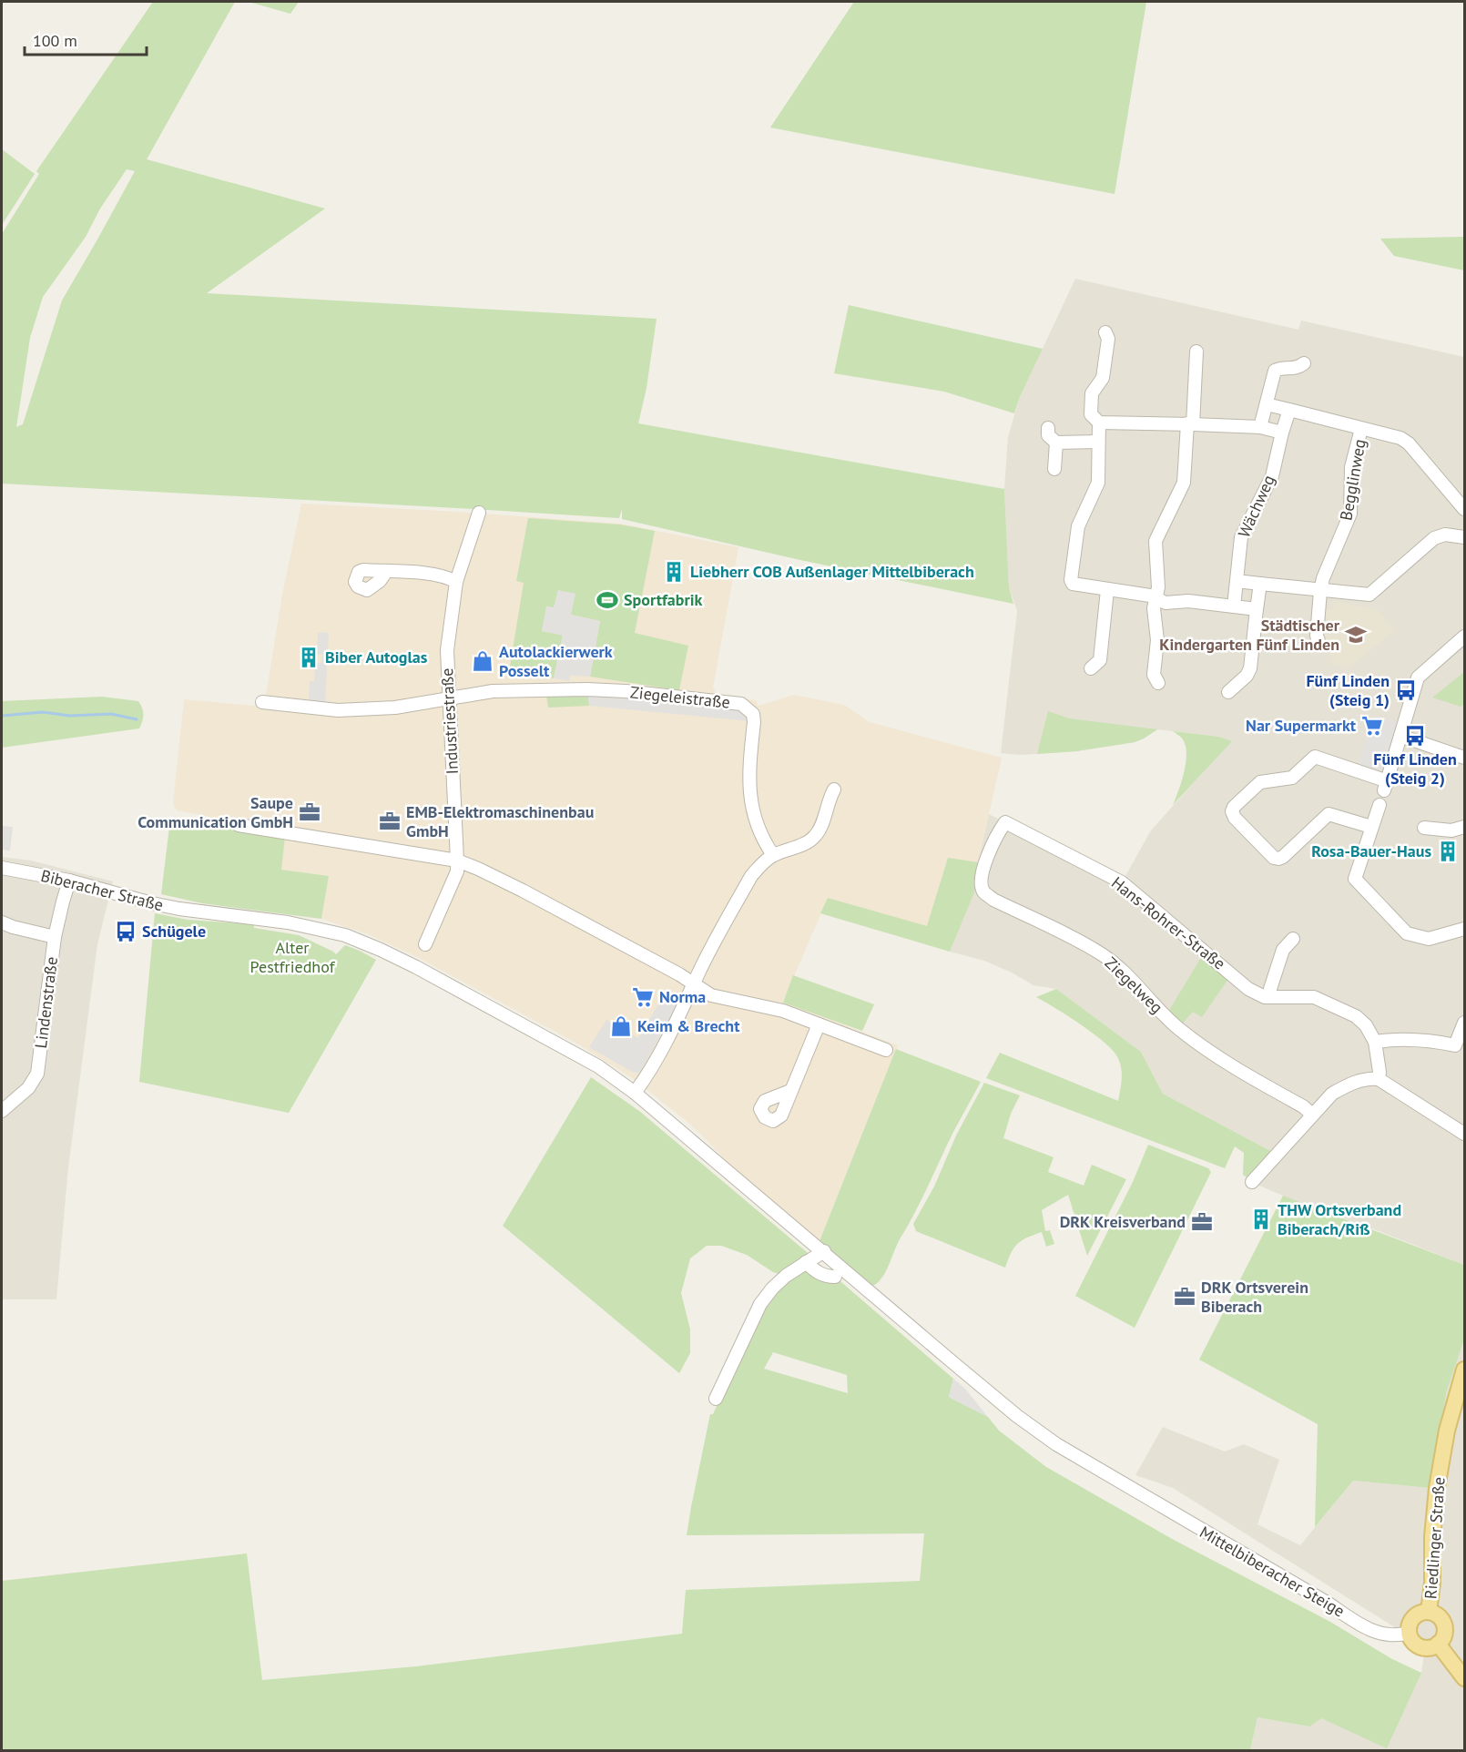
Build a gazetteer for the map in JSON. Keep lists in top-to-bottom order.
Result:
{
  "streets": {
    "main road": ["Riedlinger Straße"],
    "street": [
      "Begglinweg",
      "Wächweg",
      "Ziegeleistraße",
      "Industriestraße",
      "Biberacher Straße",
      "Hans-Rohrer-Straße",
      "Ziegelweg",
      "Lindenstraße",
      "Mittelbiberacher Steige"
    ]
  },
  "crossings": [
    ["Ziegeleistraße", "Industriestraße"],
    ["Biberacher Straße", "Lindenstraße"],
    ["Biberacher Straße", "Mittelbiberacher Steige"],
    ["Hans-Rohrer-Straße", "Ziegelweg"],
    ["Riedlinger Straße", "Mittelbiberacher Steige"]
  ],
  "parks": ["Alter Pestfriedhof"],
  "places": {
    "building": [
      "Liebherr COB Außenlager Mittelbiberach",
      "Biber Autoglas",
      "Rosa-Bauer-Haus",
      "THW Ortsverband Biberach/Riß"
    ],
    "sports": ["Sportfabrik"],
    "school or university": ["Städtischer Kindergarten Fünf Linden"],
    "shop": ["Autolackierwerk Posselt", "Keim & Brecht"],
    "bus stop": ["Fünf Linden (Steig 1)", "Fünf Linden (Steig 2)", "Schügele"],
    "supermarket": ["Nar Supermarkt", "Norma"],
    "office": [
      "Saupe Communication GmbH",
      "EMB-Elektromaschinenbau GmbH",
      "DRK Kreisverband",
      "DRK Ortsverein Biberach"
    ]
  },
  "scale_bar": "100 m"
}
